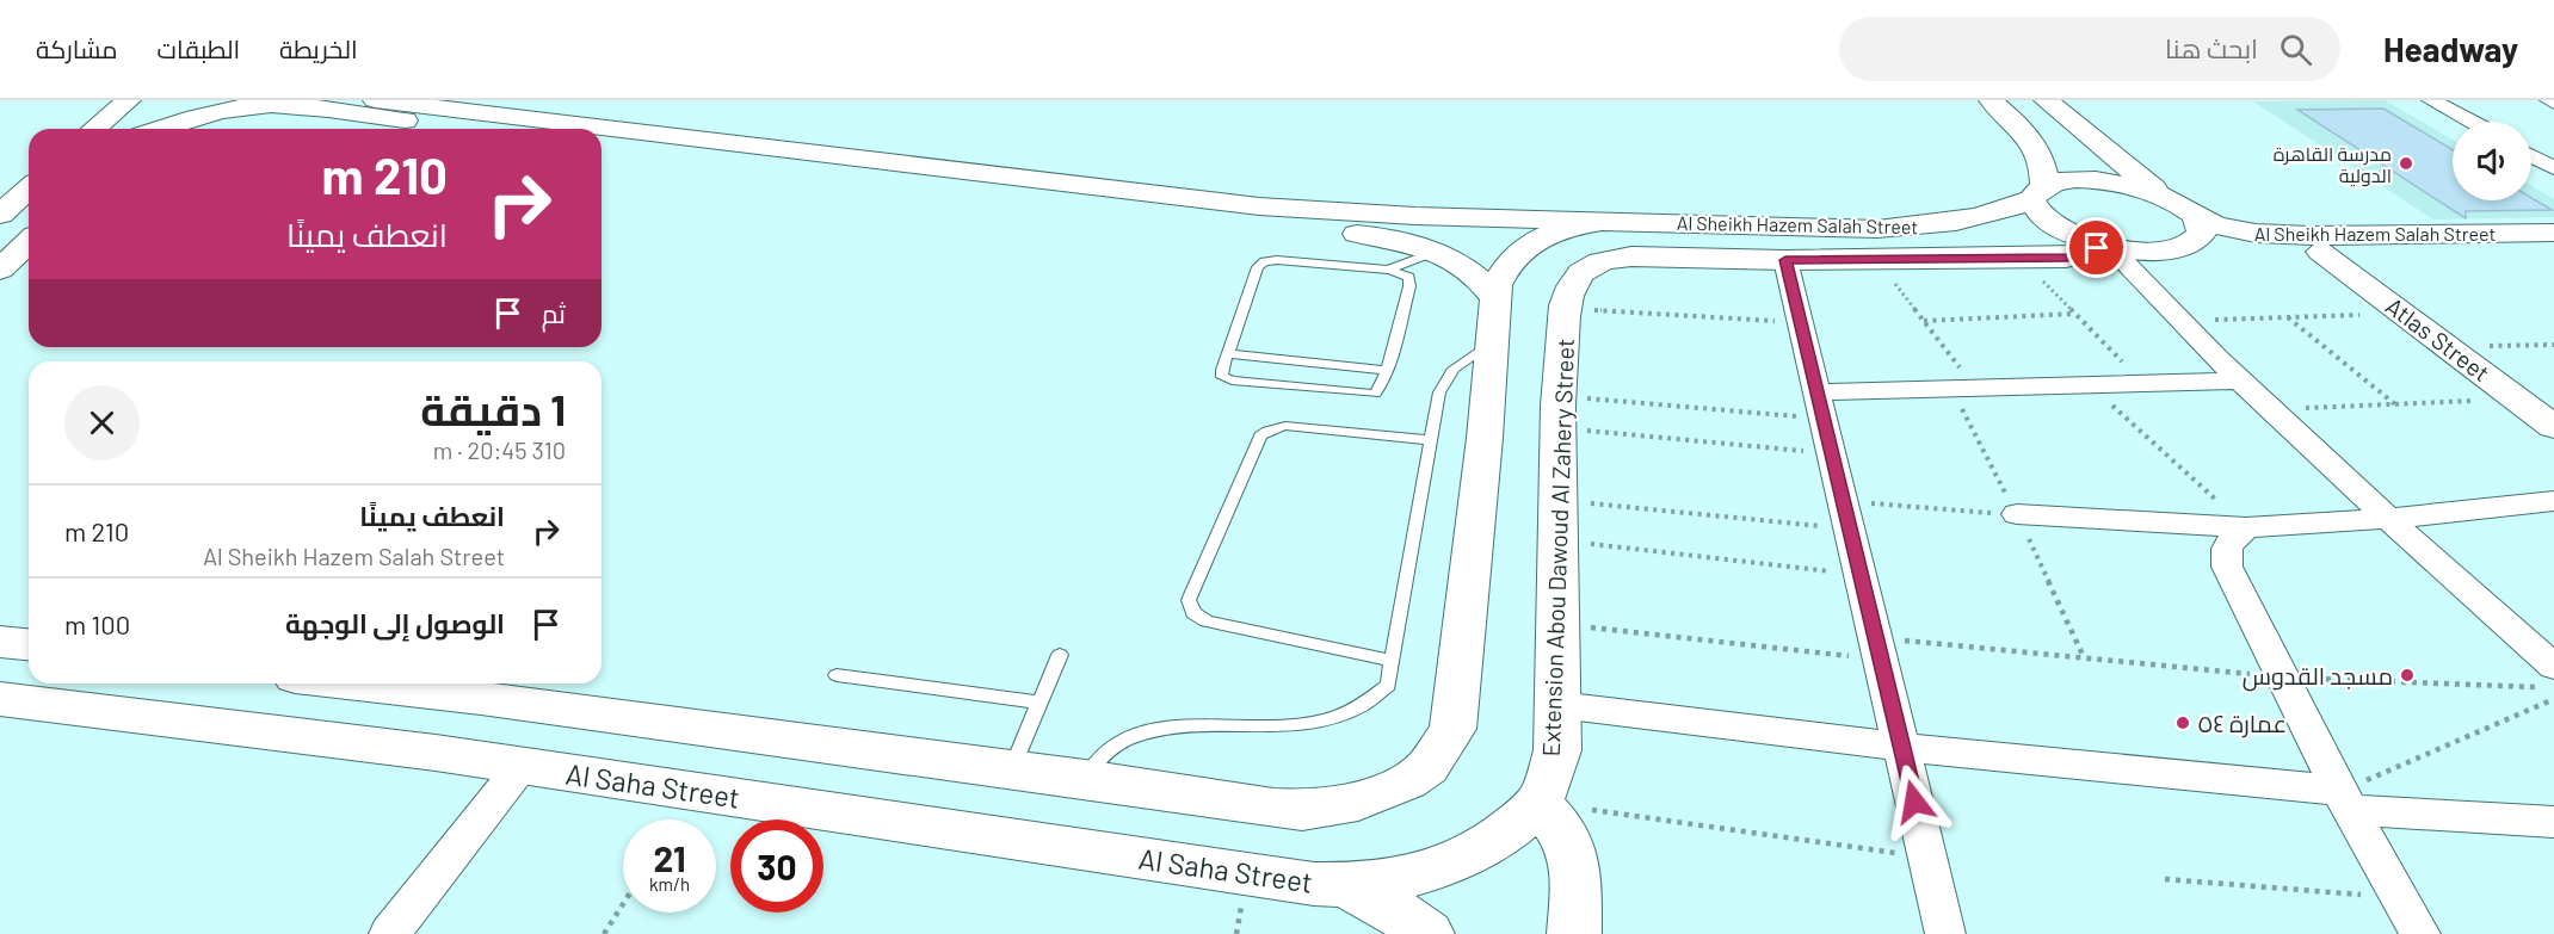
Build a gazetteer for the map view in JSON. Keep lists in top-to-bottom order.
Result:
{
  "streets": {
    "street": [
      "Al Sheikh Hazem Salah Street",
      "Atlas Street",
      "Extension Abou Dawoud Al Zahery Street",
      "Al Saha Street"
    ]
  },
  "crossings": [
    ["Al Sheikh Hazem Salah Street", "Atlas Street"],
    ["Al Sheikh Hazem Salah Street", "Extension Abou Dawoud Al Zahery Street"],
    ["Extension Abou Dawoud Al Zahery Street", "Al Saha Street"]
  ],
  "places": ["مدرسة القاهرة الدولية", "مسجد القدوس", "عمارة ٥٤"],
  "page": {
    "header": "Headway",
    "search": "ابحث هنا",
    "nav": ["الخريطة", "الطبقات", "مشاركة"],
    "turn": ["210 m", "انعطف يمينًا"],
    "then": "ثم",
    "heading": ["1 دقيقة", "310 m · 20:45"],
    "list": [
      {
        "name": "انعطف يمينًا",
        "note": "Al Sheikh Hazem Salah Street",
        "value": "210 m"
      },
      {
        "name": "الوصول إلى الوجهة",
        "value": "100 m"
      }
    ],
    "speed": "21 km/h",
    "limit": "30"
  }
}
